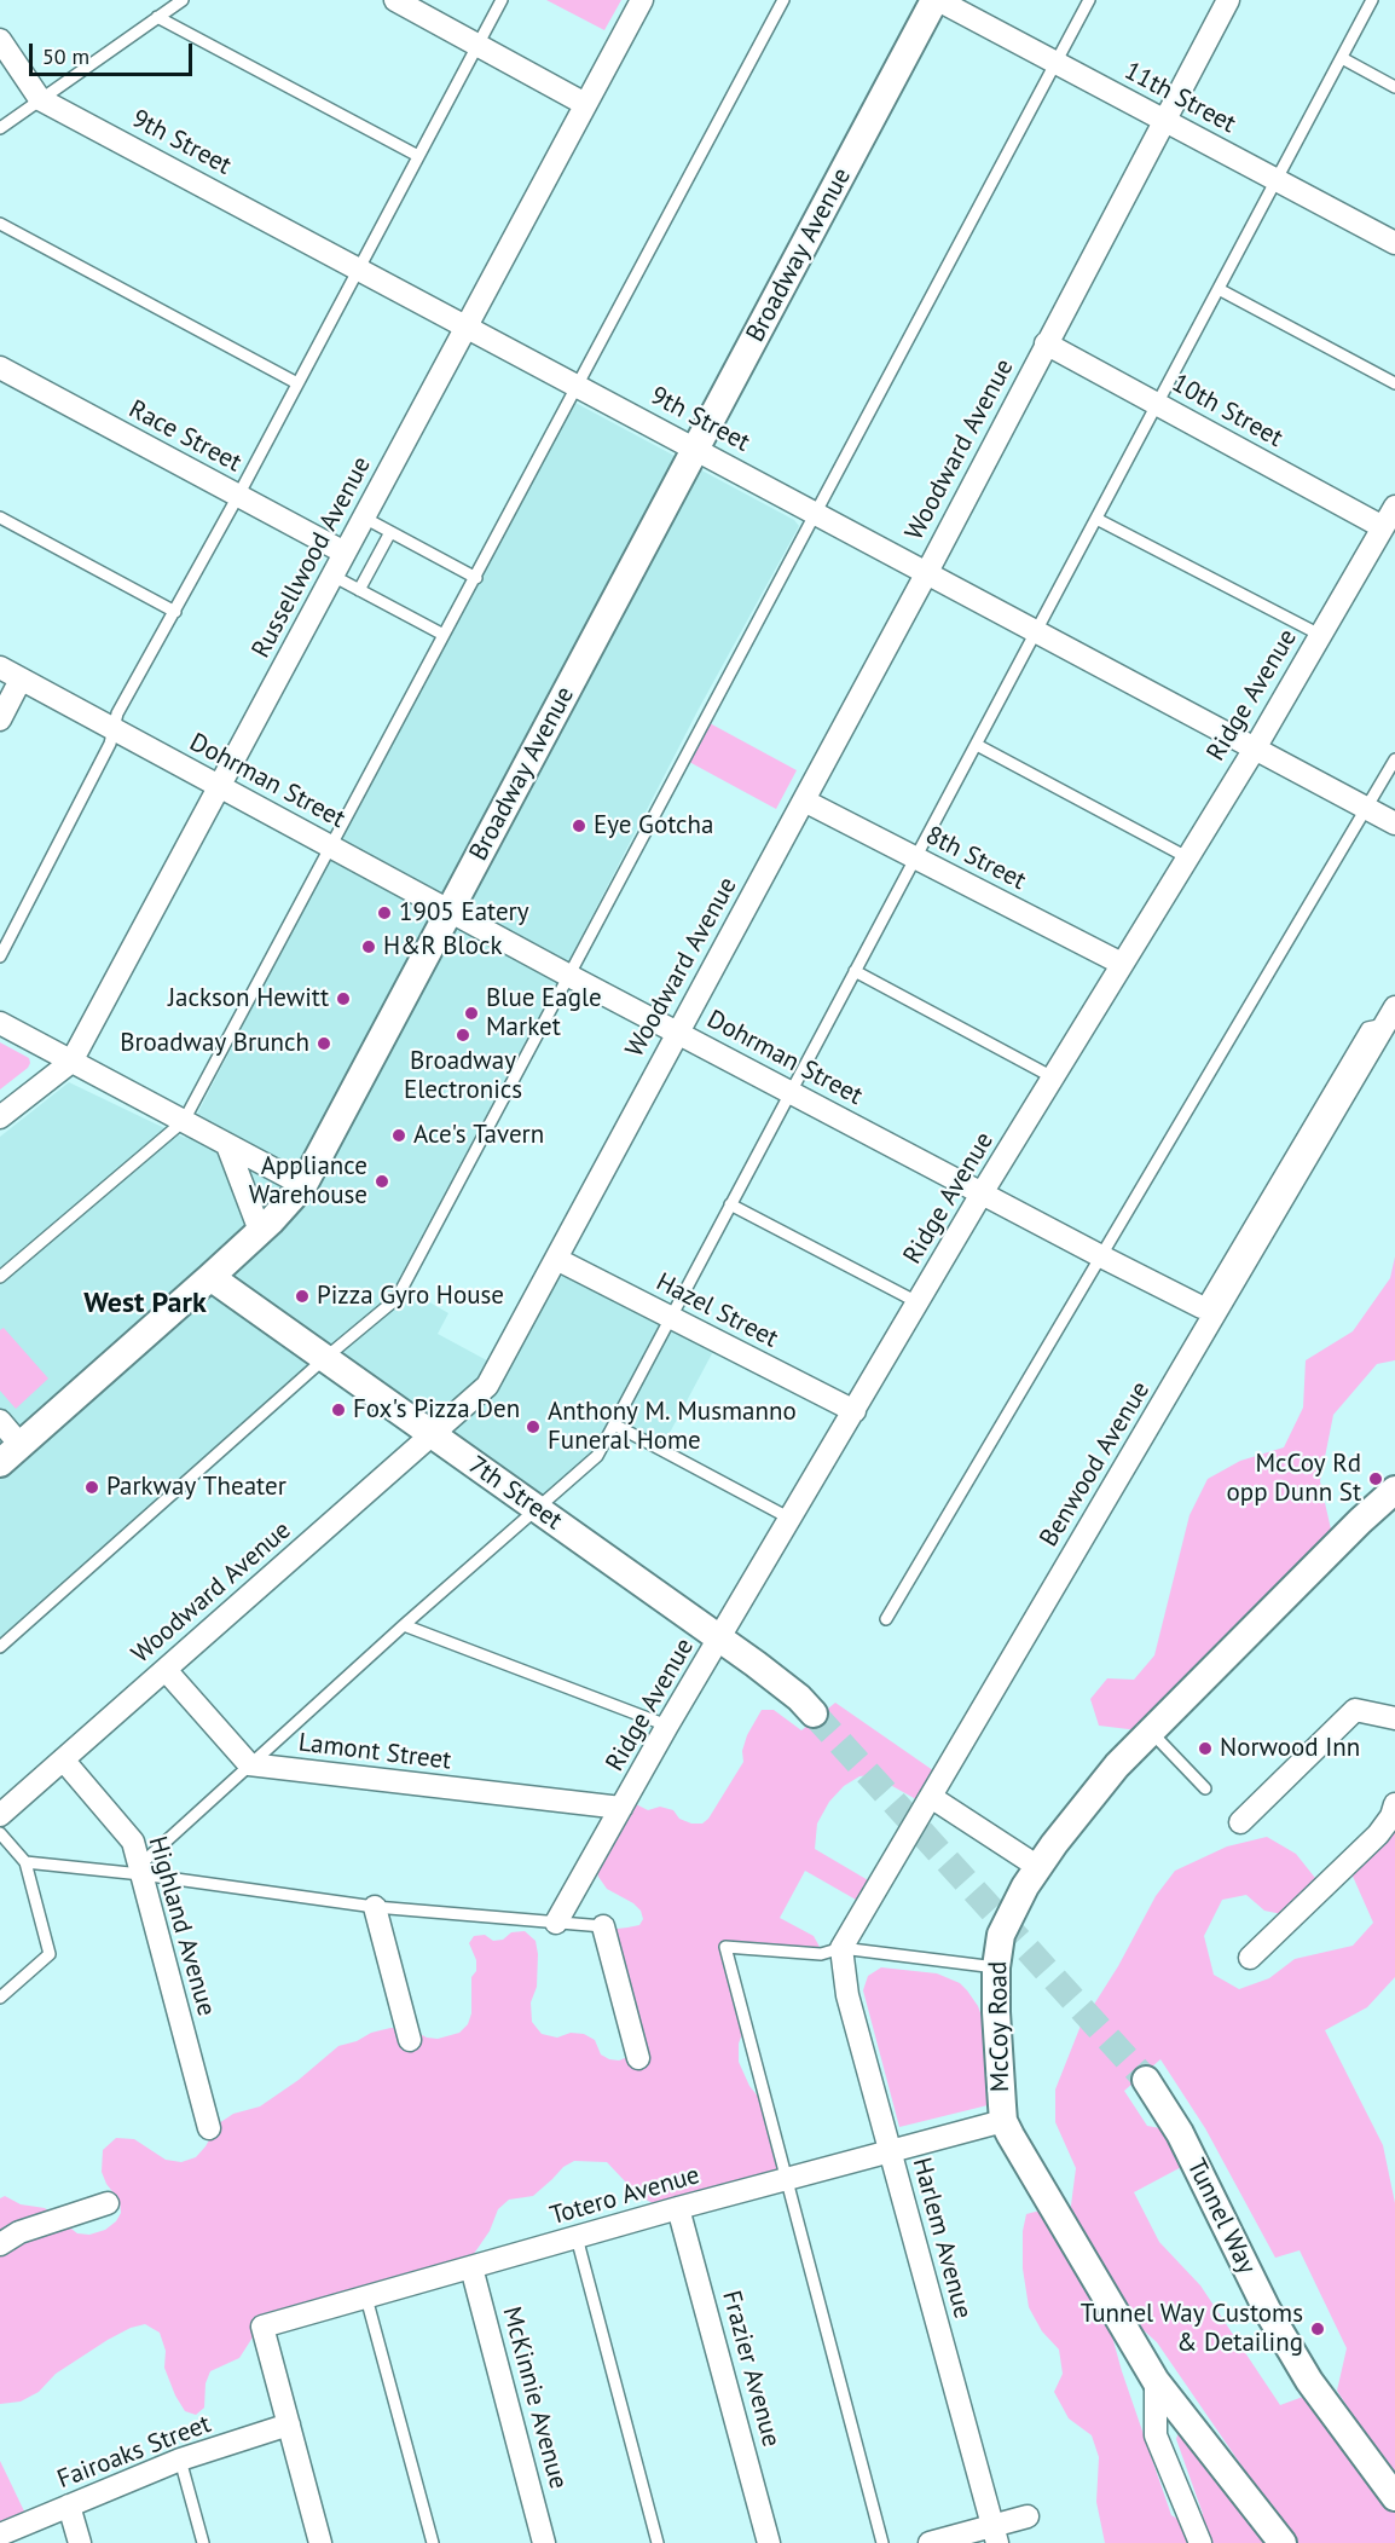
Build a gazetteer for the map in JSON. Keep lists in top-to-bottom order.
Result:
{
  "streets": {
    "street": [
      "11th Street",
      "9th Street",
      "Broadway Avenue",
      "10th Street",
      "Race Street",
      "Woodward Avenue",
      "Russellwood Avenue",
      "Ridge Avenue",
      "Dohrman Street",
      "8th Street",
      "Hazel Street",
      "Benwood Avenue",
      "7th Street",
      "Lamont Street",
      "Highland Avenue",
      "McCoy Road",
      "Totero Avenue",
      "Tunnel Way",
      "Harlem Avenue",
      "Frazier Avenue",
      "McKinnie Avenue",
      "Fairoaks Street"
    ]
  },
  "crossings": [
    ["11th Street", "Broadway Avenue"],
    ["11th Street", "Woodward Avenue"],
    ["9th Street", "Broadway Avenue"],
    ["9th Street", "Woodward Avenue"],
    ["9th Street", "Russellwood Avenue"],
    ["9th Street", "Ridge Avenue"],
    ["Broadway Avenue", "Dohrman Street"],
    ["Broadway Avenue", "7th Street"],
    ["10th Street", "Woodward Avenue"],
    ["10th Street", "Ridge Avenue"],
    ["Race Street", "Russellwood Avenue"],
    ["Woodward Avenue", "Dohrman Street"],
    ["Woodward Avenue", "8th Street"],
    ["Woodward Avenue", "Hazel Street"],
    ["Woodward Avenue", "7th Street"],
    ["Woodward Avenue", "Highland Avenue"],
    ["Russellwood Avenue", "Dohrman Street"],
    ["Ridge Avenue", "Dohrman Street"],
    ["Ridge Avenue", "8th Street"],
    ["Ridge Avenue", "Hazel Street"],
    ["Ridge Avenue", "7th Street"],
    ["Ridge Avenue", "Lamont Street"],
    ["Benwood Avenue", "Harlem Avenue"],
    ["McCoy Road", "Totero Avenue"],
    ["Totero Avenue", "Harlem Avenue"],
    ["Totero Avenue", "Frazier Avenue"],
    ["Totero Avenue", "McKinnie Avenue"],
    ["Totero Avenue", "Fairoaks Street"]
  ],
  "districts": ["West Park"],
  "places": [
    "Eye Gotcha",
    "1905 Eatery",
    "H&R Block",
    "Jackson Hewitt",
    "Blue Eagle Market",
    "Broadway Electronics",
    "Broadway Brunch",
    "Ace's Tavern",
    "Appliance Warehouse",
    "Pizza Gyro House",
    "Fox's Pizza Den",
    "Anthony M. Musmanno Funeral Home",
    "McCoy Rd opp Dunn St",
    "Parkway Theater",
    "Norwood Inn",
    "Tunnel Way Customs & Detailing"
  ],
  "scale_bar": "50 m"
}
